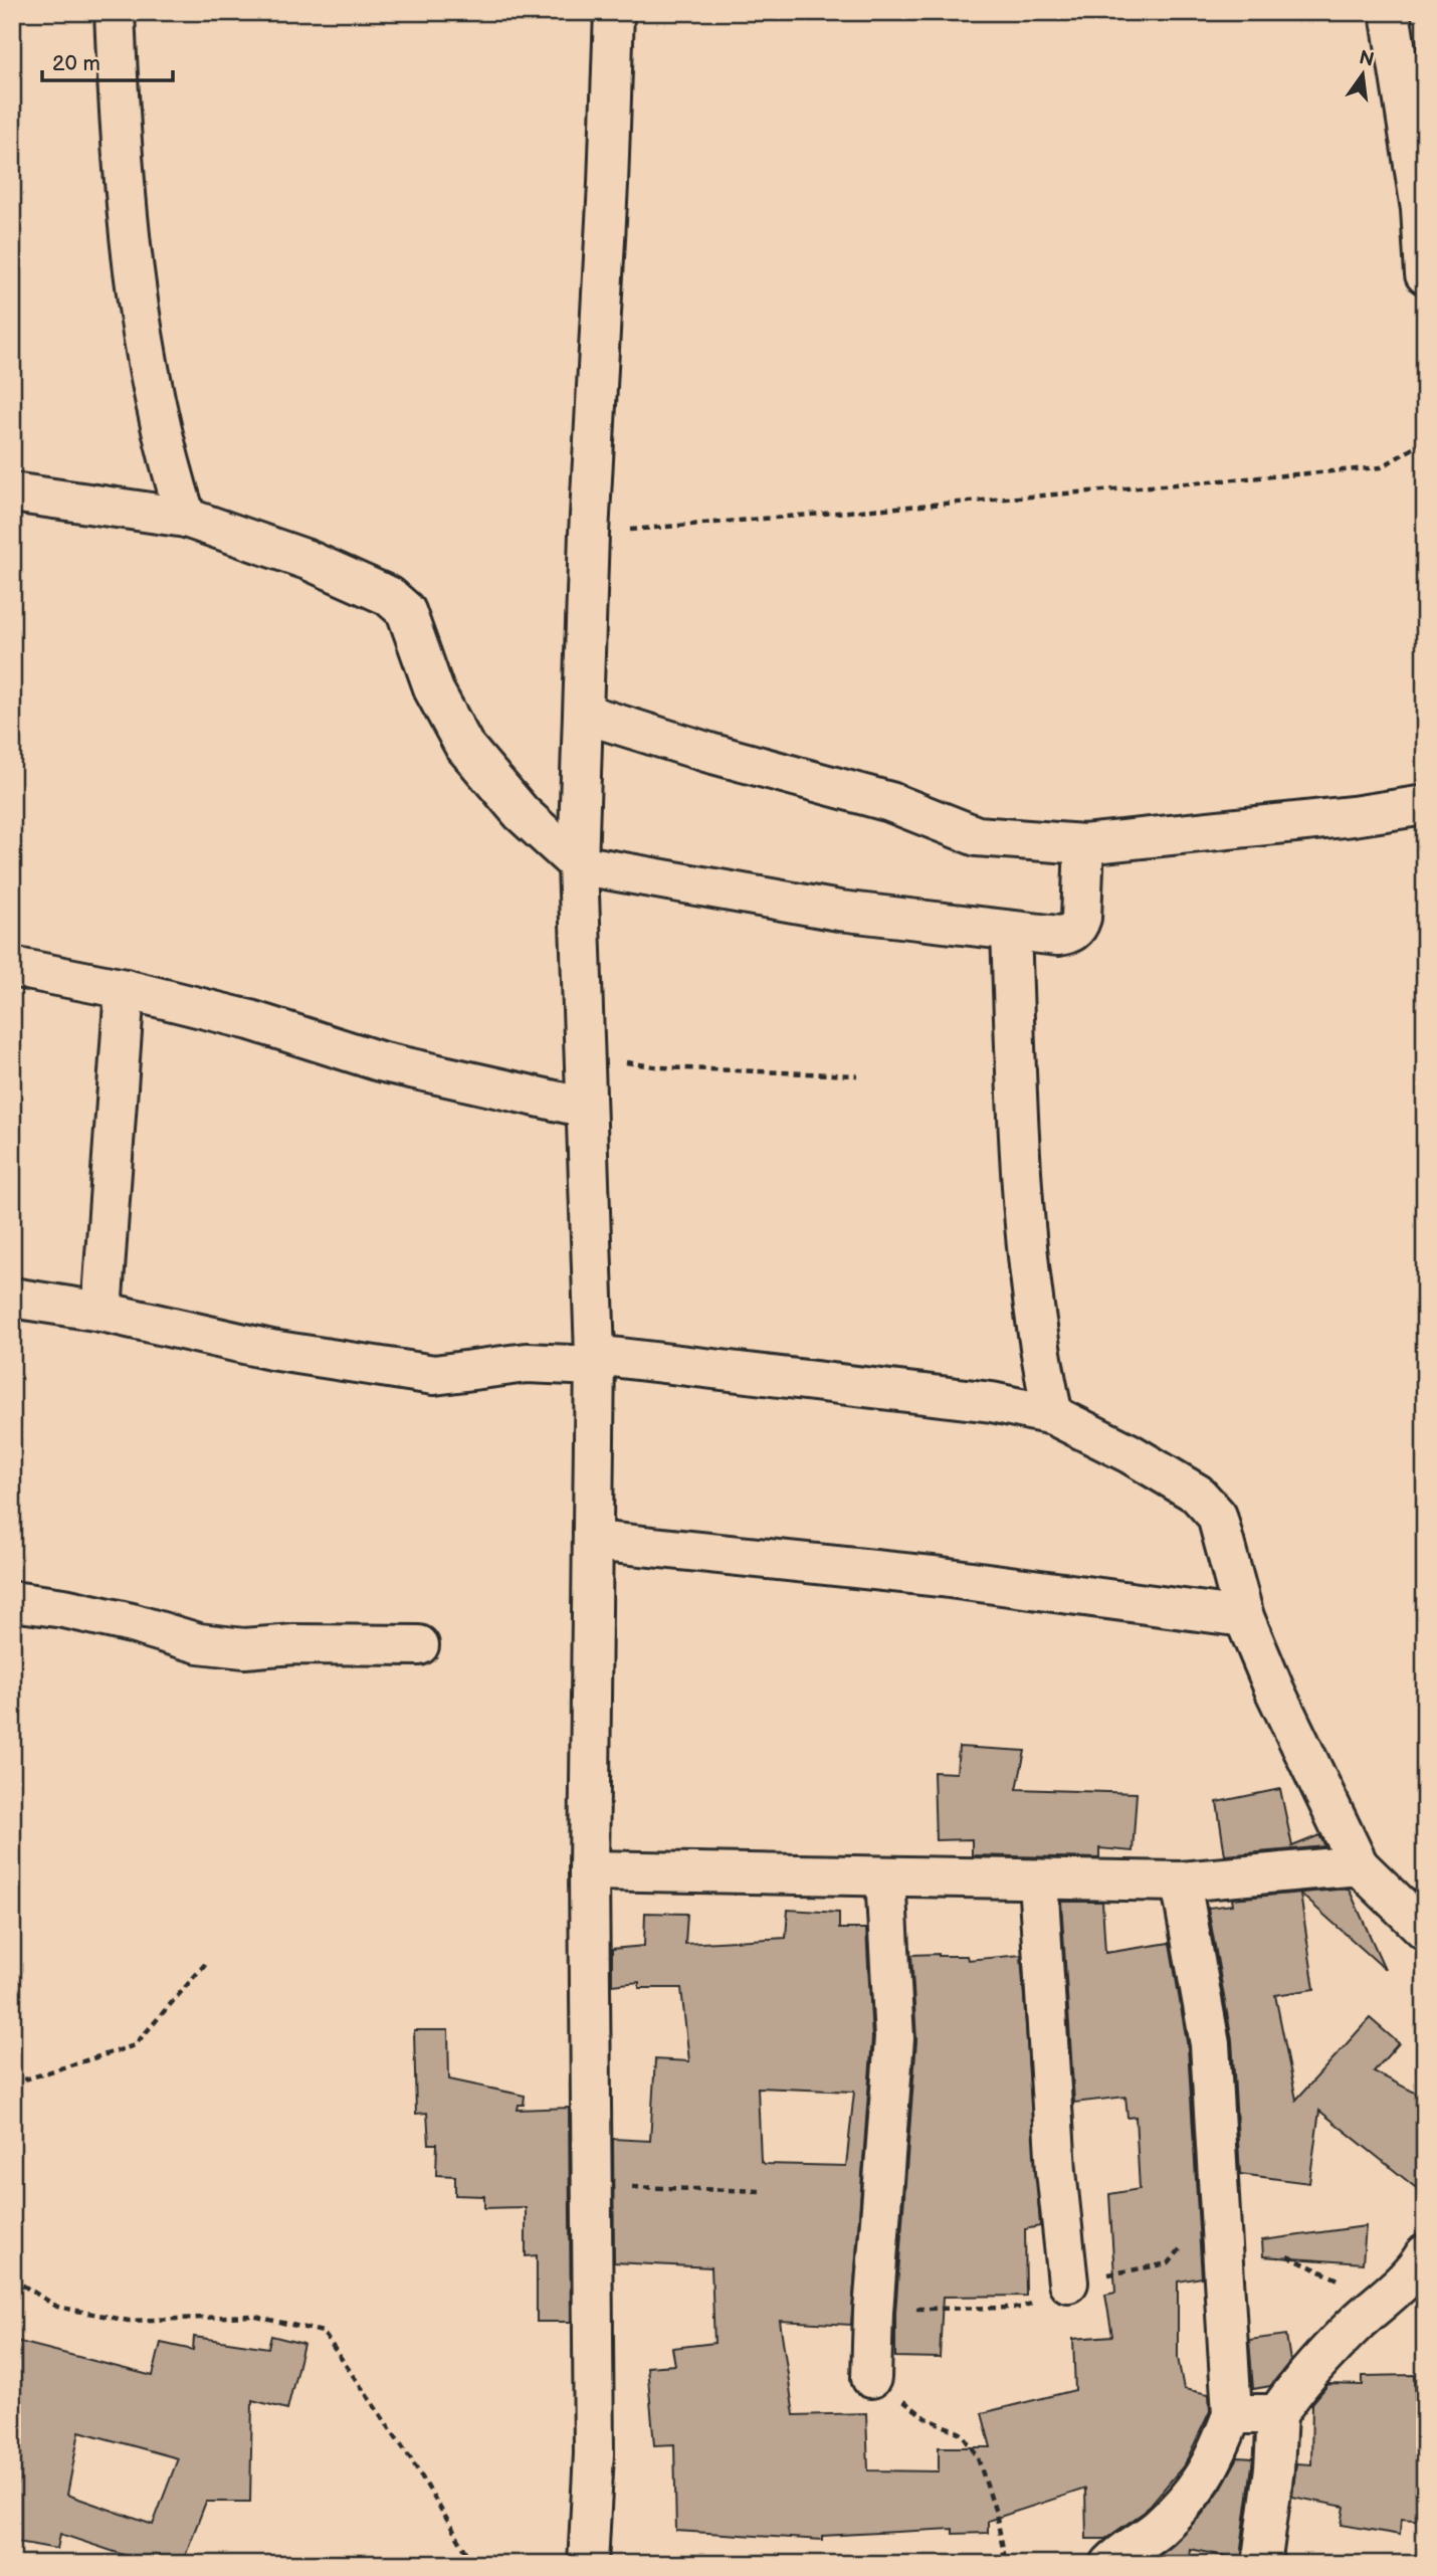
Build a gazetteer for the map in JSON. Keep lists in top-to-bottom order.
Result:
{
  "scale_bar": "20 m",
  "north": "top"
}
